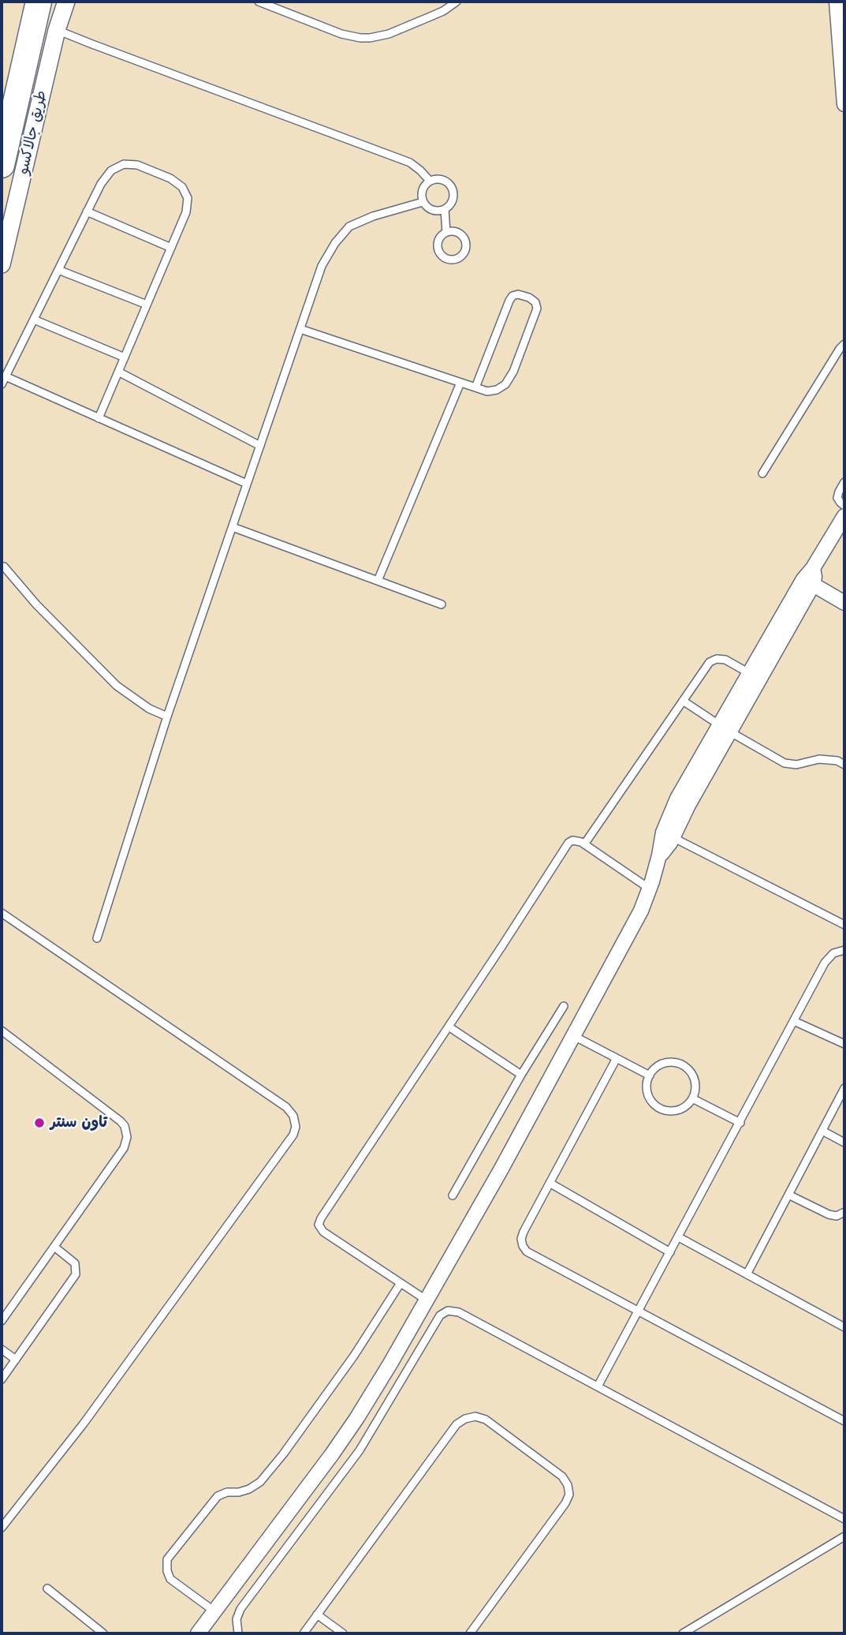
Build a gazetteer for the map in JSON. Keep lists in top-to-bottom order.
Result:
{
  "streets": {
    "street": ["طريق جالاكسو"]
  },
  "places": ["تاون سنتر"]
}
